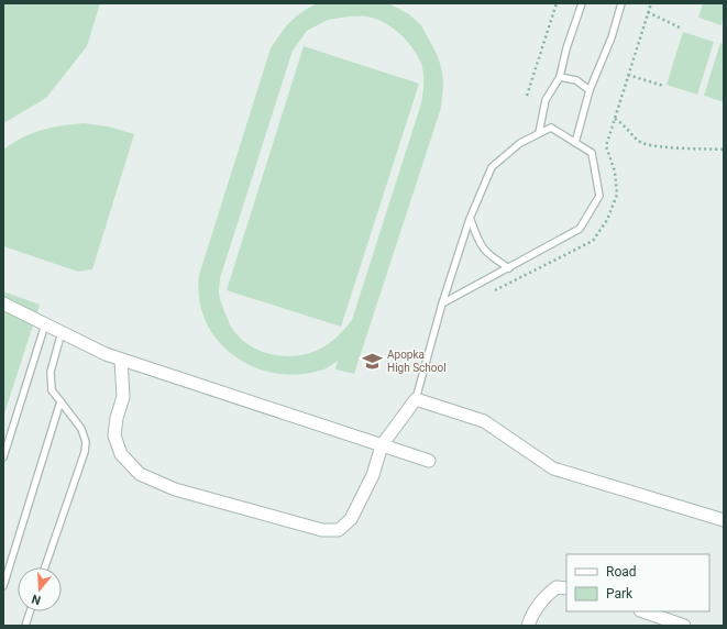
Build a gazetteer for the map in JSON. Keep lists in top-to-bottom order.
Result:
{
  "places": {
    "school or university": ["Apopka High School"]
  },
  "legend": ["Road", "Park"],
  "north": "bottom"
}
